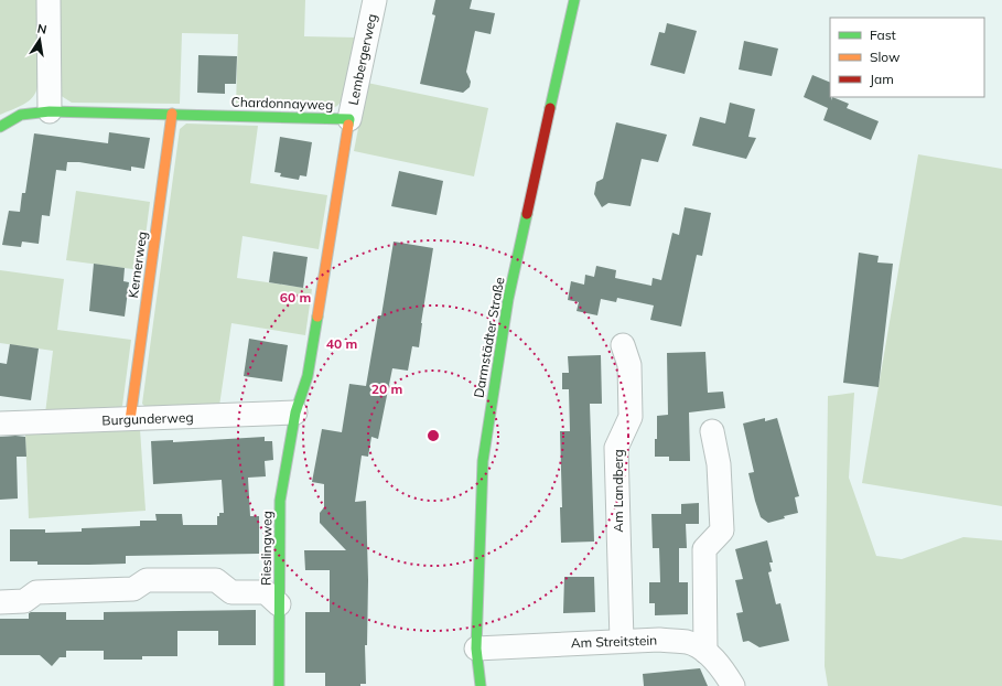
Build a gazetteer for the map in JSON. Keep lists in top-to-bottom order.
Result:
{
  "streets": {
    "street": [
      "Lembergerweg",
      "Chardonnayweg",
      "Kernerweg",
      "Darmstädter Straße",
      "Burgunderweg",
      "Am Landberg",
      "Rieslingweg",
      "Am Streitstein"
    ]
  },
  "crossings": [
    ["Lembergerweg", "Chardonnayweg"],
    ["Chardonnayweg", "Kernerweg"],
    ["Chardonnayweg", "Burgunderweg"],
    ["Chardonnayweg", "Rieslingweg"],
    ["Kernerweg", "Burgunderweg"],
    ["Darmstädter Straße", "Am Streitstein"],
    ["Burgunderweg", "Rieslingweg"],
    ["Am Landberg", "Am Streitstein"]
  ],
  "legend": ["Fast", "Slow", "Jam"],
  "north": "top",
  "rings": ["60 m", "40 m", "20 m"]
}
